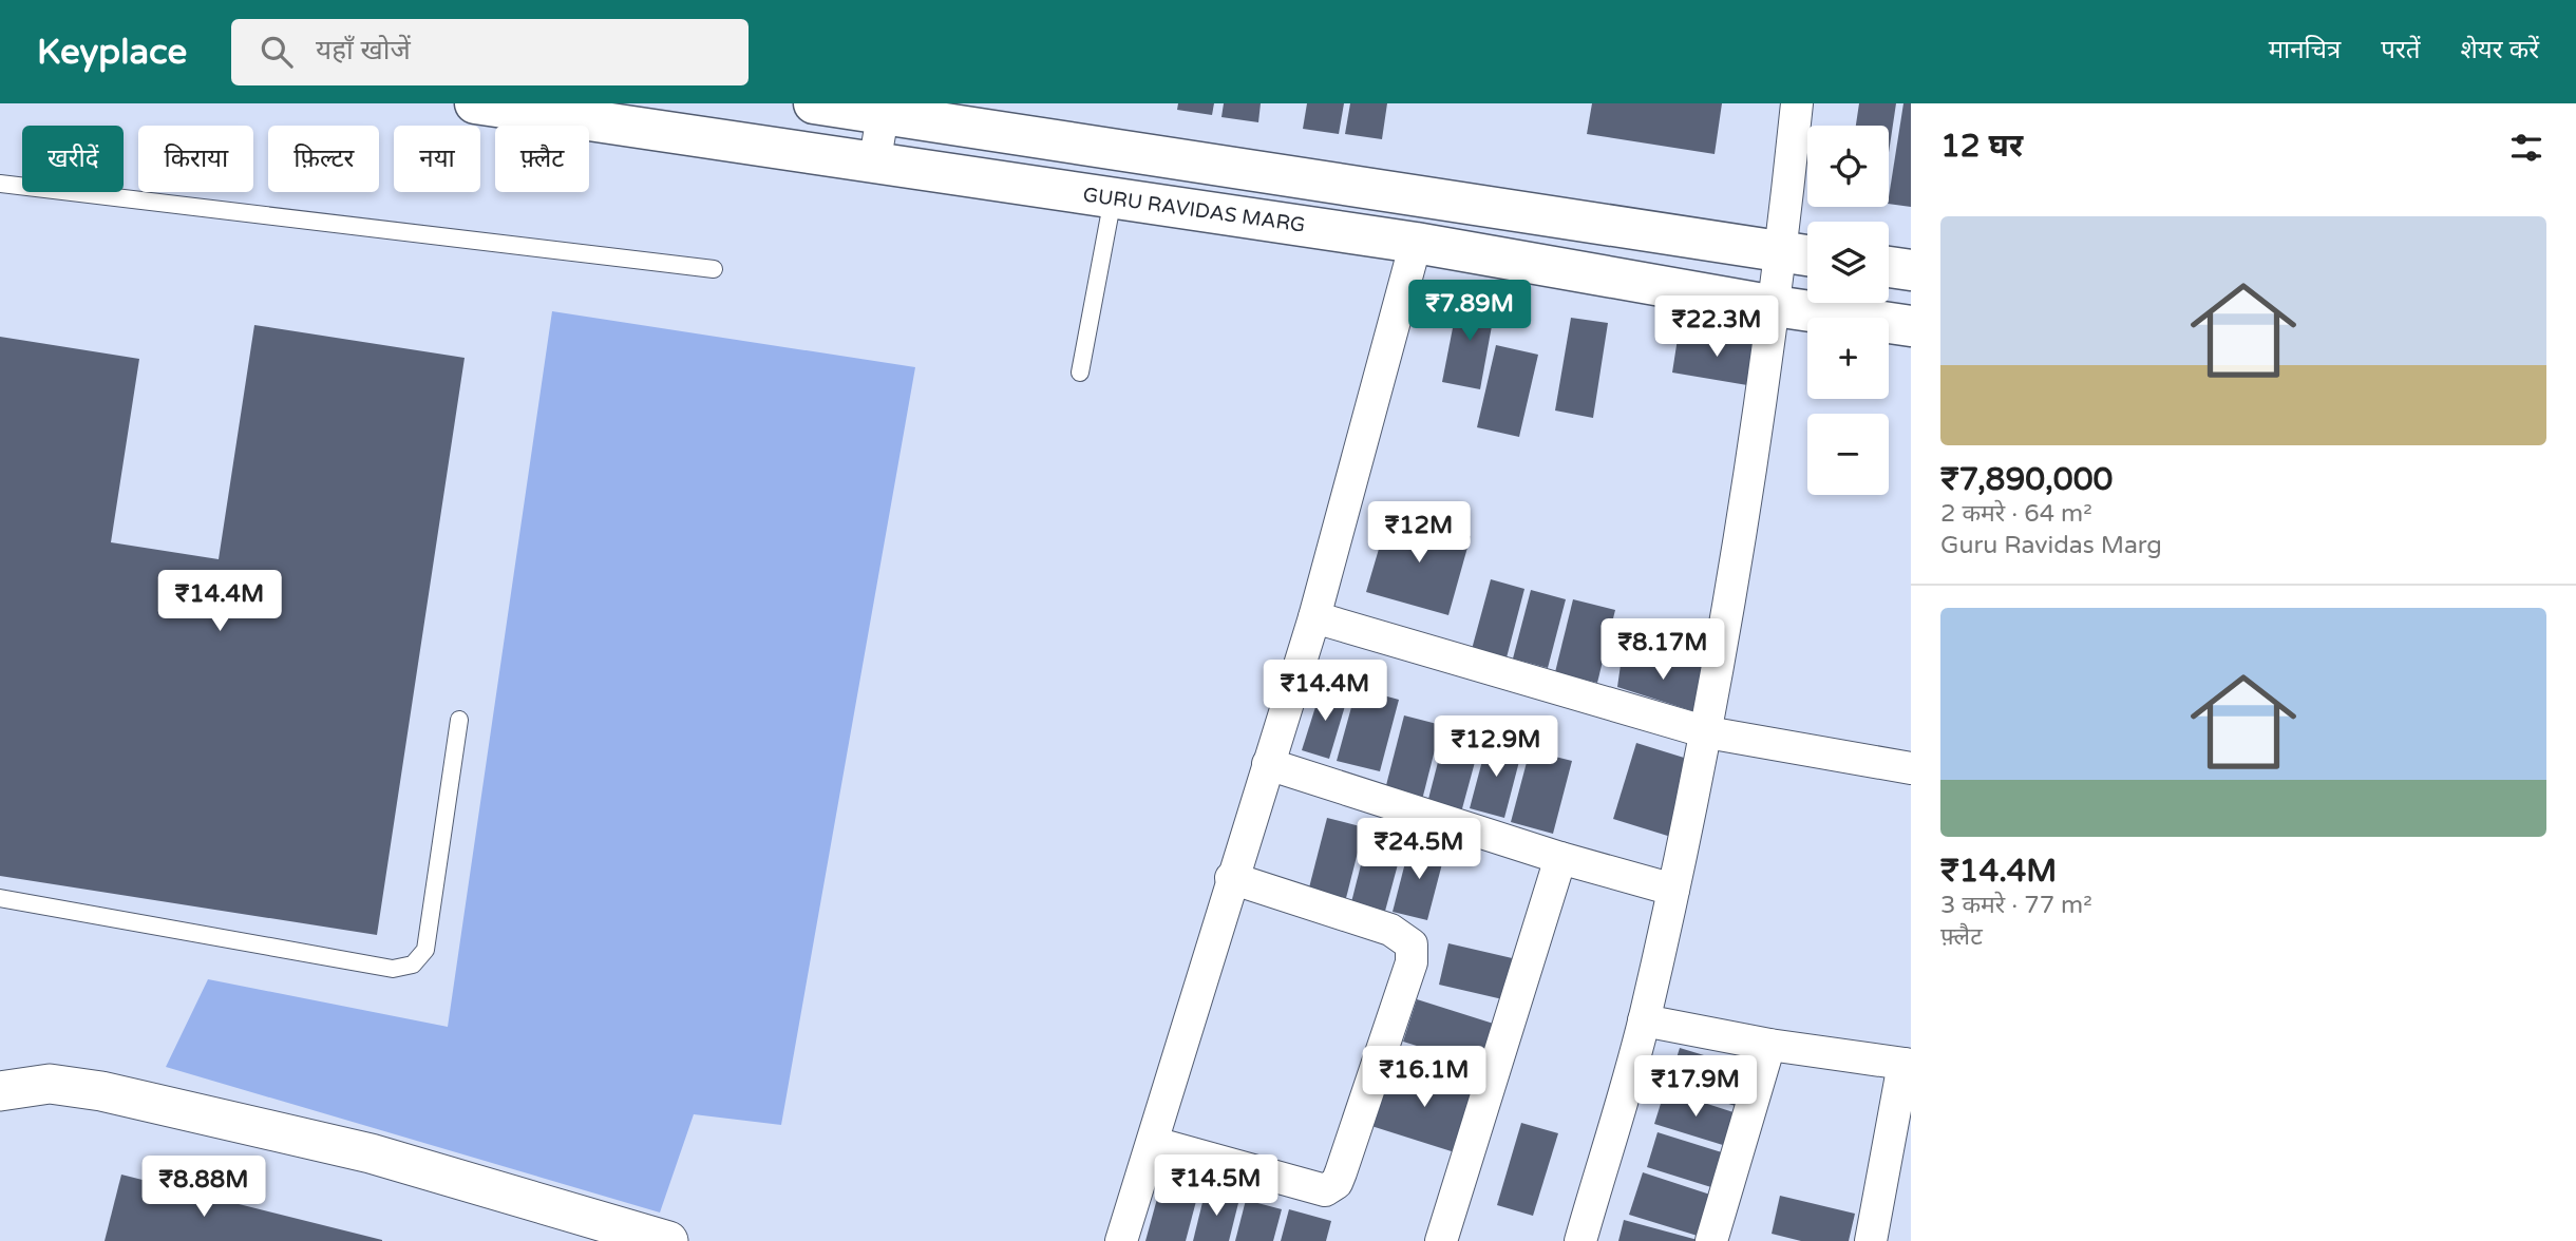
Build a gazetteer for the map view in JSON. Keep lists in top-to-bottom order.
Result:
{
  "streets": {
    "main road": ["GURU RAVIDAS MARG"]
  },
  "page": {
    "header": "Keyplace",
    "search": "यहाँ खोजें",
    "nav": ["मानचित्र", "परतें", "शेयर करें"],
    "heading": "12 घर",
    "map_buttons": ["+", "−"],
    "chip": [
      "खरीदें",
      "किराया",
      "फ़िल्टर",
      "नया",
      "फ़्लैट"
    ],
    "list": [
      {
        "name": "₹7,890,000",
        "note": "2 कमरे · 64 m² · Guru Ravidas Marg"
      },
      {
        "name": "₹14.4M",
        "note": "3 कमरे · 77 m² · फ़्लैट"
      }
    ],
    "price": [
      "₹7.89M",
      "₹22.3M",
      "₹12M",
      "₹14.4M",
      "₹8.17M",
      "₹14.4M",
      "₹12.9M",
      "₹24.5M",
      "₹16.1M",
      "₹17.9M",
      "₹14.5M",
      "₹8.88M"
    ]
  }
}
